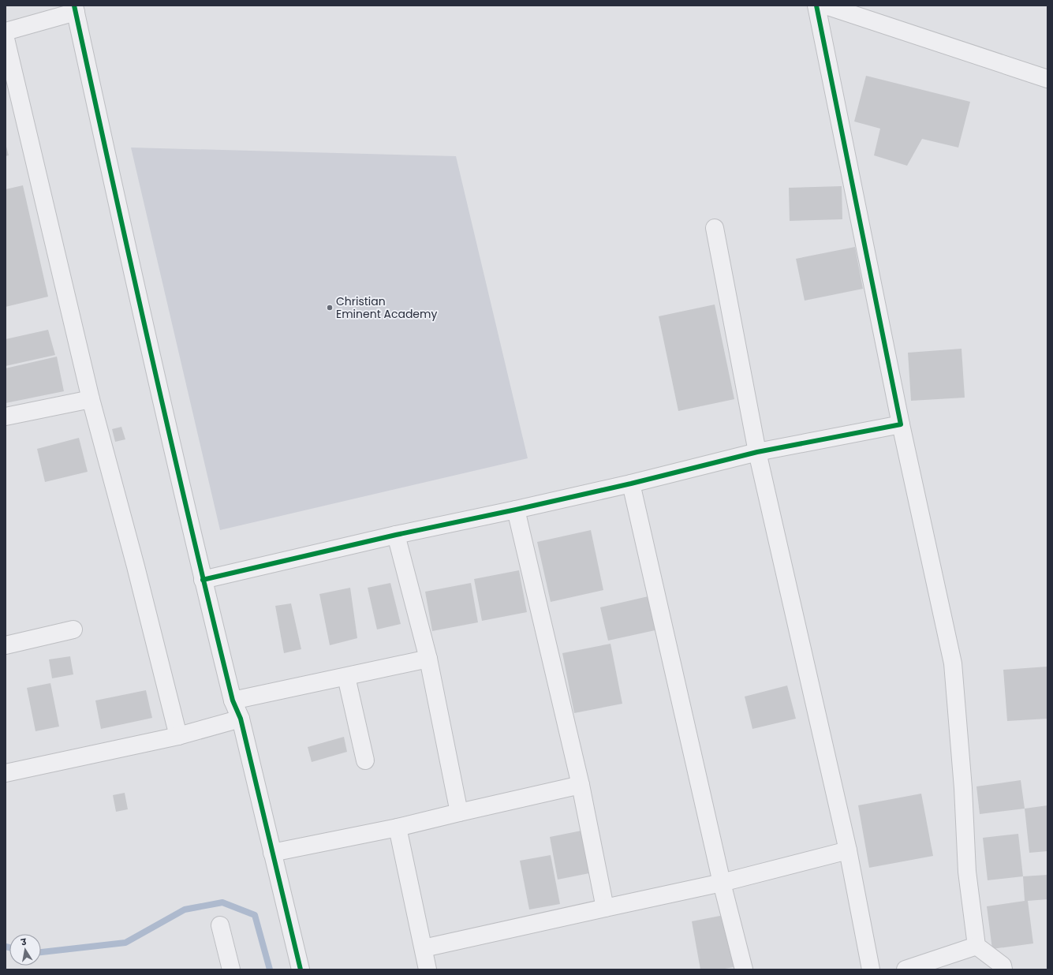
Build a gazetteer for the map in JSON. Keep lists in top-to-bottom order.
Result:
{
  "places": ["Christian Eminent Academy"],
  "north": "top"
}
